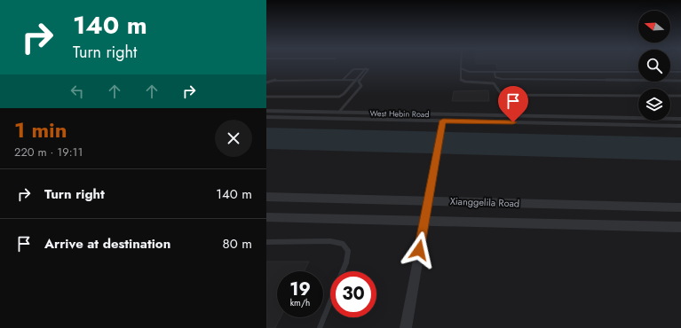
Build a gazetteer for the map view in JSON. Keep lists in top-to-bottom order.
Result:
{
  "streets": {
    "street": ["West Hebin Road", "Xianggelila Road"]
  },
  "north": "left",
  "page": {
    "turn": ["140 m", "Turn right"],
    "heading": ["1 min", "220 m · 19:11"],
    "list": [
      {
        "name": "Turn right",
        "value": "140 m"
      },
      {
        "name": "Arrive at destination",
        "value": "80 m"
      }
    ],
    "speed": "19 km/h",
    "limit": "30"
  }
}
